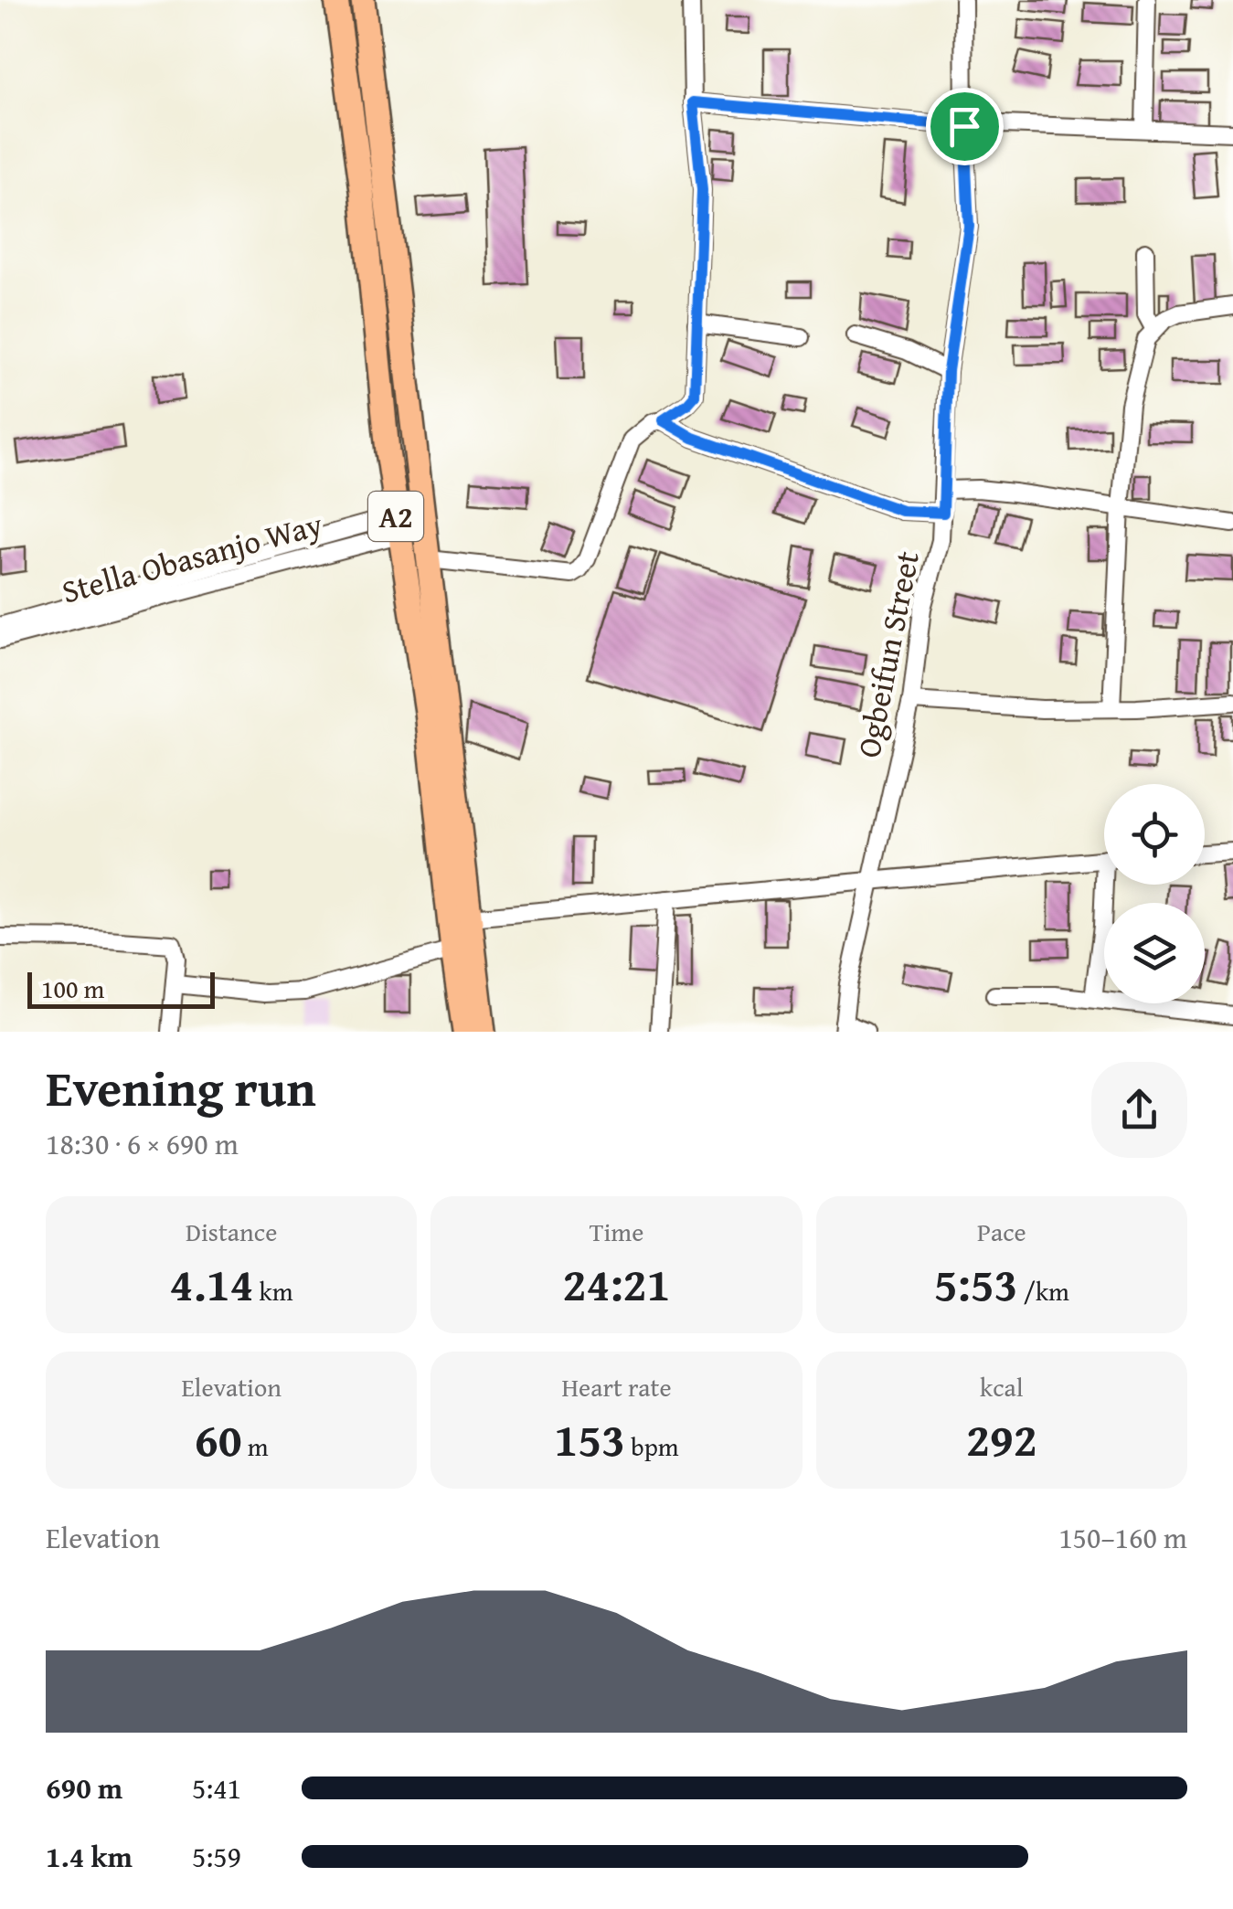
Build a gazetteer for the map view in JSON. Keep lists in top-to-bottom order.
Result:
{
  "streets": {
    "highway": ["A2"],
    "street": ["Stella Obasanjo Way", "Ogbeifun Street"]
  },
  "crossings": [
    ["A2", "Stella Obasanjo Way"]
  ],
  "scale_bar": "100 m",
  "page": {
    "scale": "100 m",
    "heading": ["Evening run", "18:30 · 6 × 690 m"],
    "stats": [
      ["Distance", "4.14 km"],
      ["Time", "24:21"],
      ["Pace", "5:53 /km"],
      ["Elevation", "60 m"],
      ["Heart rate", "153 bpm"],
      ["kcal", "292"]
    ],
    "chart": ["Elevation", "150–160 m"],
    "list": [
      {
        "name": "690 m",
        "note": "5:41"
      },
      {
        "name": "1.4 km",
        "note": "5:59"
      }
    ]
  }
}
